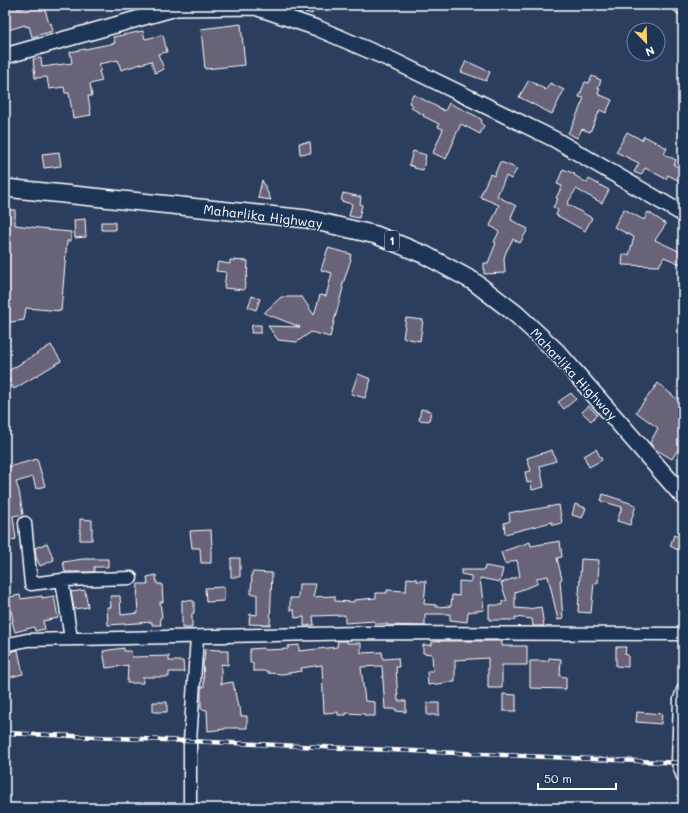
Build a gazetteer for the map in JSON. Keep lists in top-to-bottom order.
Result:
{
  "streets": {
    "highway": ["Maharlika Highway", "1"]
  },
  "scale_bar": "50 m",
  "north": "bottom right"
}
